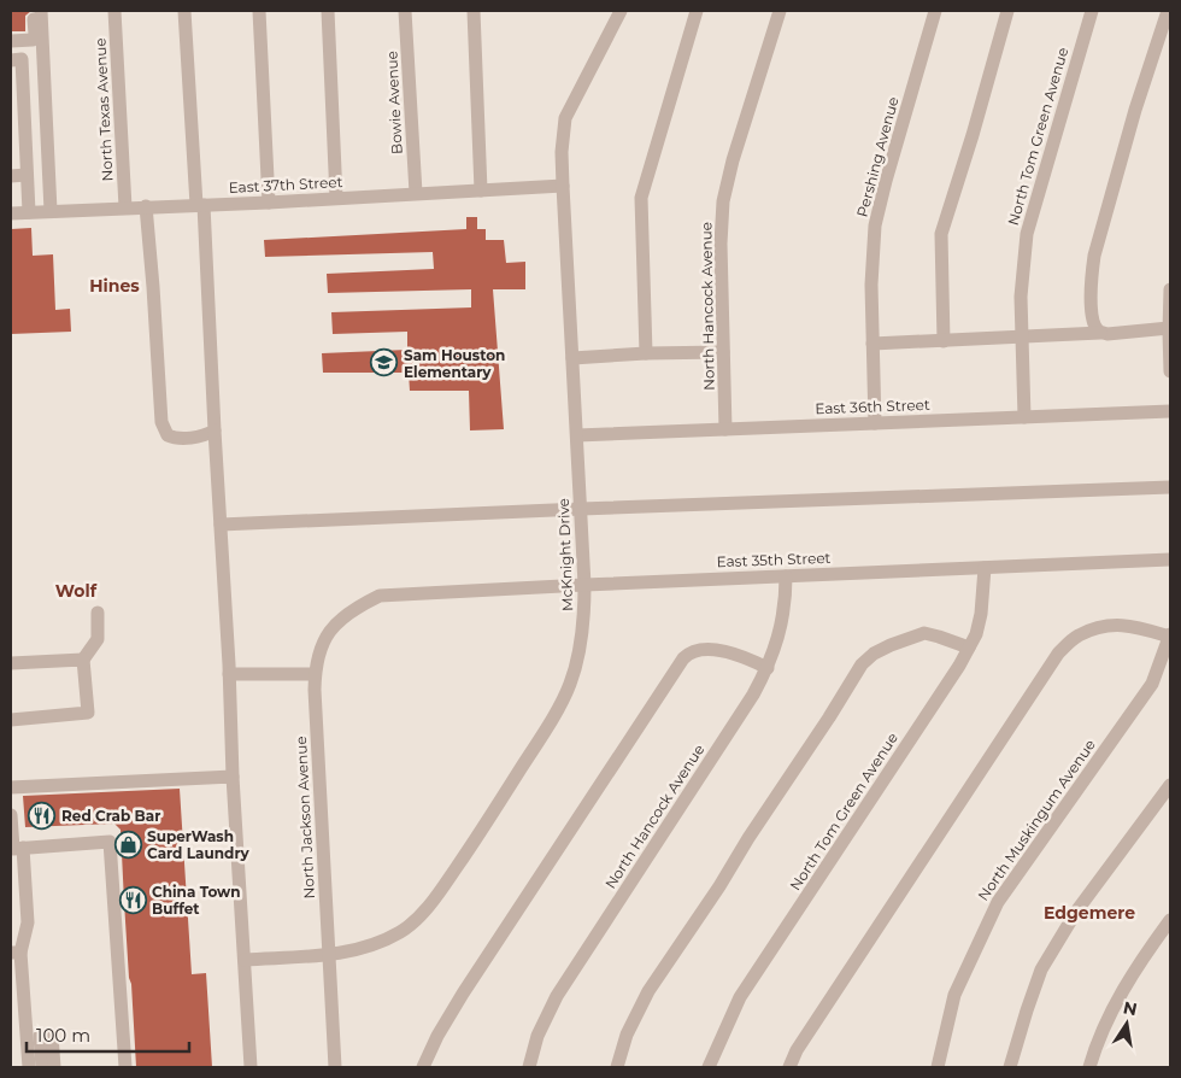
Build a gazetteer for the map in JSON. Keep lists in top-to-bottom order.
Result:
{
  "streets": {
    "street": [
      "Bowie Avenue",
      "North Texas Avenue",
      "North Tom Green Avenue",
      "Pershing Avenue",
      "East 37th Street",
      "North Hancock Avenue",
      "East 36th Street",
      "McKnight Drive",
      "East 35th Street",
      "North Jackson Avenue",
      "North Muskingum Avenue"
    ]
  },
  "crossings": [
    ["Bowie Avenue", "East 37th Street"],
    ["North Texas Avenue", "East 37th Street"],
    ["North Tom Green Avenue", "East 36th Street"],
    ["North Tom Green Avenue", "East 35th Street"],
    ["Pershing Avenue", "East 36th Street"],
    ["East 37th Street", "McKnight Drive"],
    ["North Hancock Avenue", "East 36th Street"],
    ["North Hancock Avenue", "East 35th Street"],
    ["East 36th Street", "McKnight Drive"],
    ["McKnight Drive", "East 35th Street"],
    ["McKnight Drive", "North Jackson Avenue"],
    ["East 35th Street", "North Jackson Avenue"]
  ],
  "districts": ["Hines", "Wolf", "Edgemere"],
  "places": {
    "school or university": ["Sam Houston Elementary"],
    "restaurant": ["Red Crab Bar", "China Town Buffet"],
    "shop": ["SuperWash Card Laundry"]
  },
  "scale_bar": "100 m",
  "north": "top"
}
